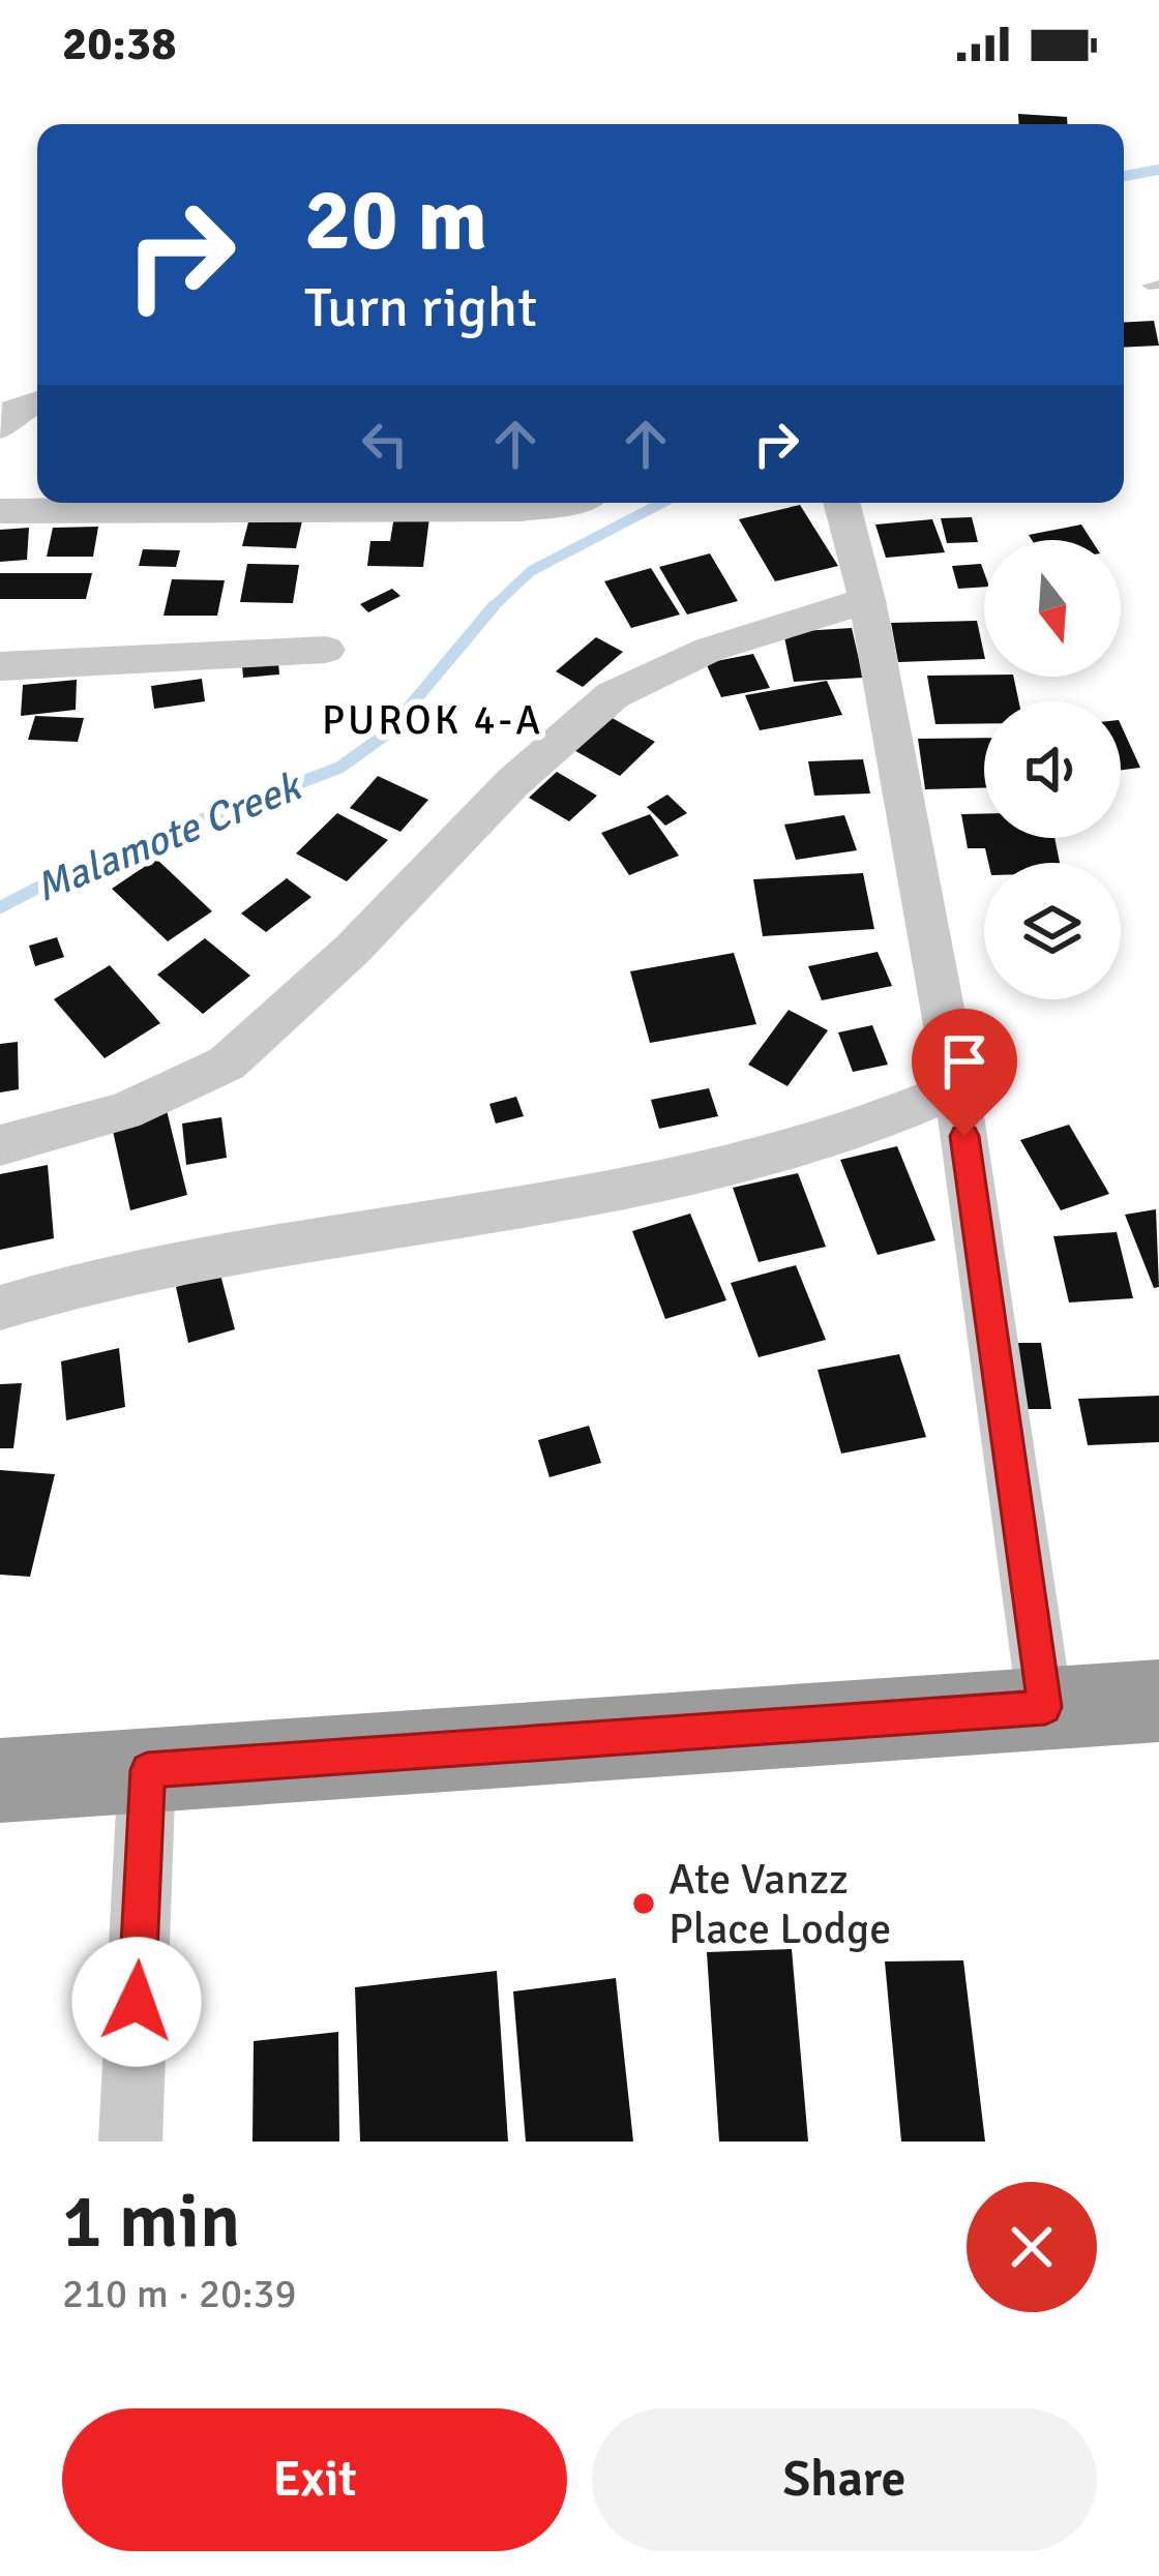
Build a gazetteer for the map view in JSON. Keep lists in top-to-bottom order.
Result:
{
  "districts": ["PUROK 4-A"],
  "water": ["Malamote Creek"],
  "places": ["Ate Vanzz Place Lodge"],
  "north": "bottom",
  "page": {
    "status": "20:38",
    "turn": ["20 m", "Turn right"],
    "heading": ["1 min", "210 m · 20:39"],
    "buttons": ["Exit", "Share"]
  }
}
